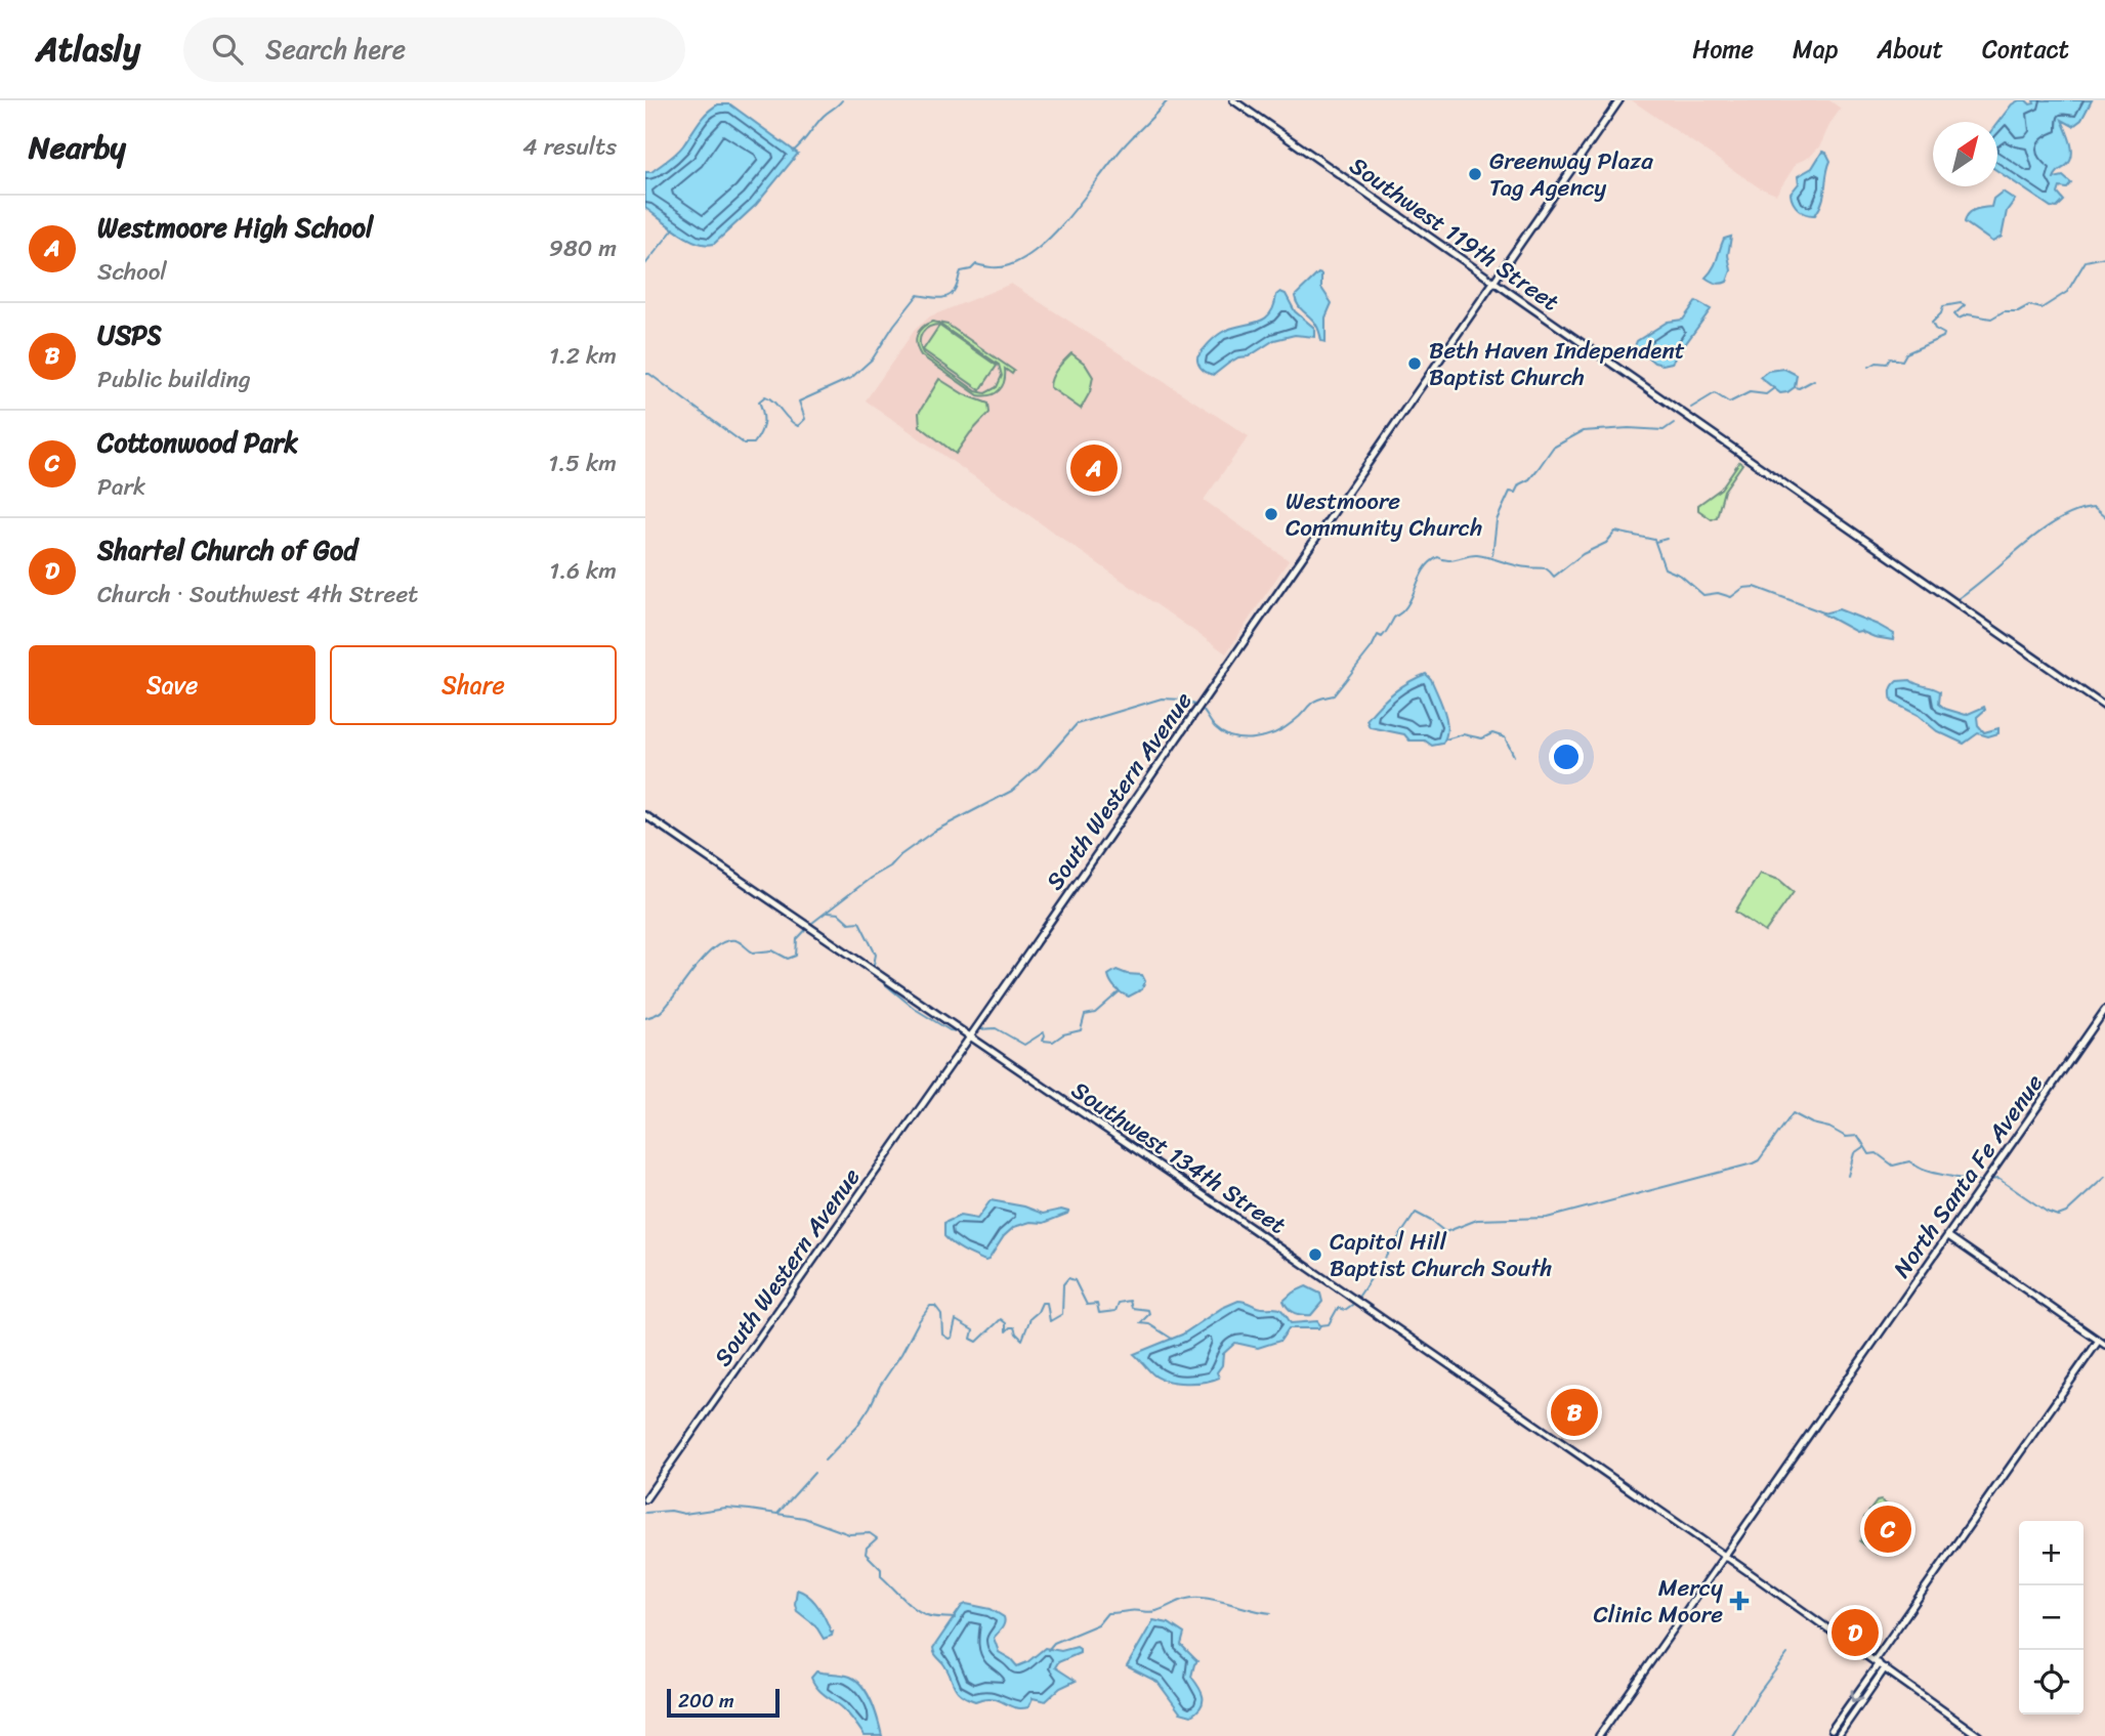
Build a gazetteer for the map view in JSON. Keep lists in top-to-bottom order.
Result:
{
  "streets": {
    "main road": [
      "Southwest 119th Street",
      "South Western Avenue",
      "Southwest 134th Street",
      "North Santa Fe Avenue"
    ]
  },
  "crossings": [
    ["Southwest 119th Street", "South Western Avenue"],
    ["South Western Avenue", "Southwest 134th Street"],
    ["Southwest 134th Street", "North Santa Fe Avenue"]
  ],
  "places": {
    "other": [
      "Greenway Plaza Tag Agency",
      "Beth Haven Independent Baptist Church",
      "Westmoore Community Church",
      "Capitol Hill Baptist Church South"
    ],
    "health": ["Mercy Clinic Moore"]
  },
  "scale_bar": "200 m",
  "north": "top right",
  "page": {
    "header": "Atlasly",
    "search": "Search here",
    "nav": [
      "Home",
      "Map",
      "About",
      "Contact"
    ],
    "heading": ["Nearby", "4 results"],
    "list": [
      {
        "mark": "A",
        "name": "Westmoore High School",
        "note": "School",
        "value": "980 m"
      },
      {
        "mark": "B",
        "name": "USPS",
        "note": "Public building",
        "value": "1.2 km"
      },
      {
        "mark": "C",
        "name": "Cottonwood Park",
        "note": "Park",
        "value": "1.5 km"
      },
      {
        "mark": "D",
        "name": "Shartel Church of God",
        "note": "Church · Southwest 4th Street",
        "value": "1.6 km"
      }
    ],
    "pins": [
      "A",
      "B",
      "C",
      "D"
    ],
    "buttons": ["Save", "Share"],
    "map_buttons": ["+", "−"],
    "scale": "200 m"
  }
}
